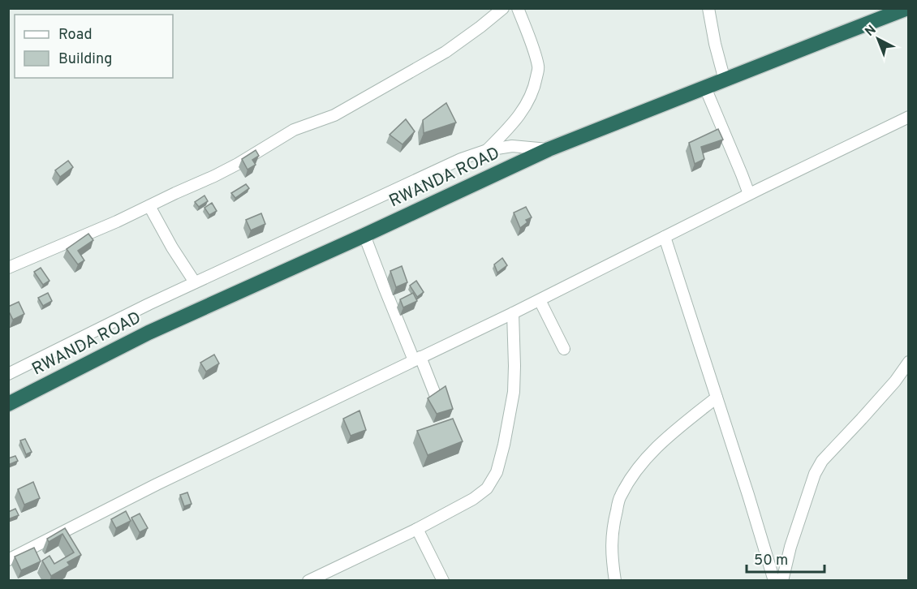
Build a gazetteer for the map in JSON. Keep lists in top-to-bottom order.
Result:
{
  "streets": {
    "highway": ["RWANDA ROAD"]
  },
  "legend": ["Road", "Building"],
  "scale_bar": "50 m",
  "north": "top left"
}
